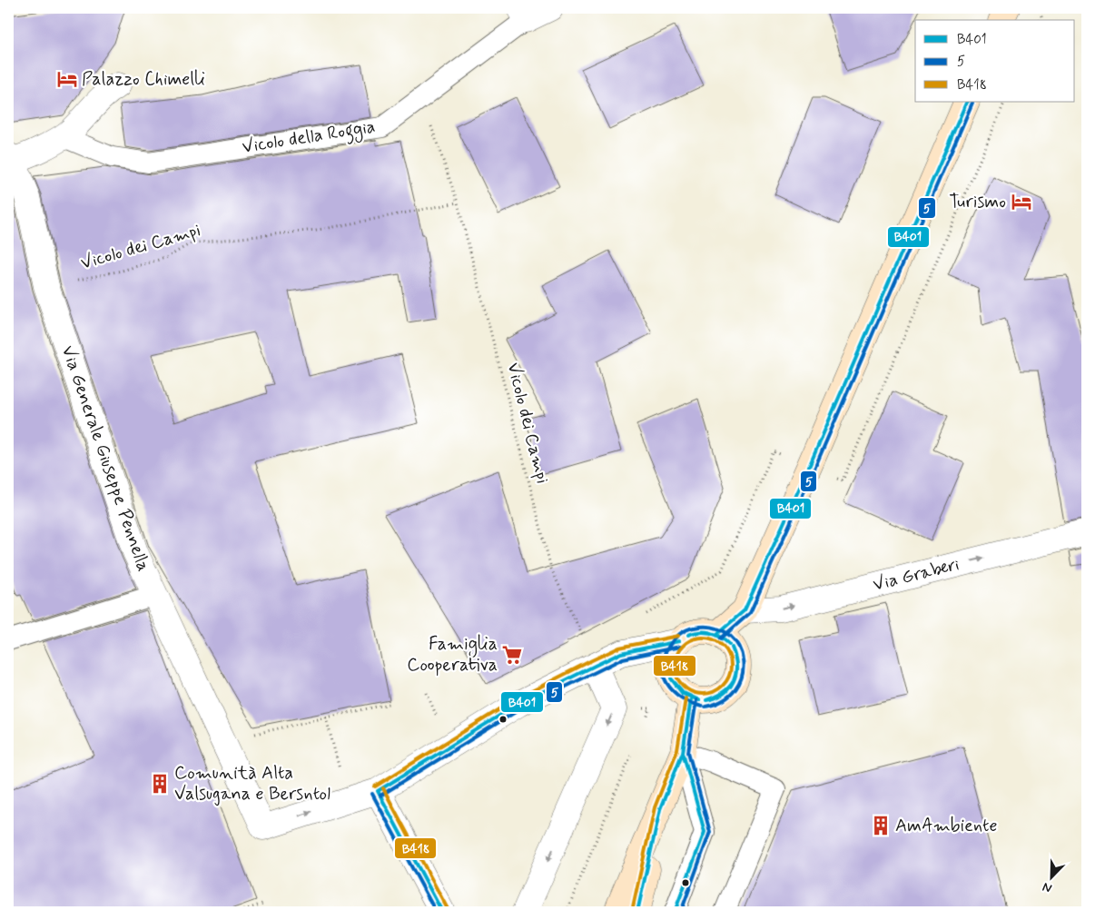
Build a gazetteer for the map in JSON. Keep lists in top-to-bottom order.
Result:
{
  "streets": {
    "street": ["Via Generale Giuseppe Pennella", "Via Graberi"],
    "lane": ["Vicolo della Roggia"],
    "path": ["Vicolo dei Campi"]
  },
  "crossings": [
    ["Vicolo della Roggia", "Vicolo dei Campi"],
    ["Vicolo dei Campi", "Via Generale Giuseppe Pennella"]
  ],
  "one_way": ["Via Graberi"],
  "places": {
    "hotel": ["Palazzo Chimelli", "Turismo"],
    "supermarket": ["Famiglia Cooperativa"],
    "building": ["Comunità Alta Valsugana e Bersntol", "AmAmbiente"]
  },
  "lines": ["transit line B401", "transit line 5", "transit line B418"],
  "legend": ["B401", "5", "B418"],
  "north": "bottom left"
}
